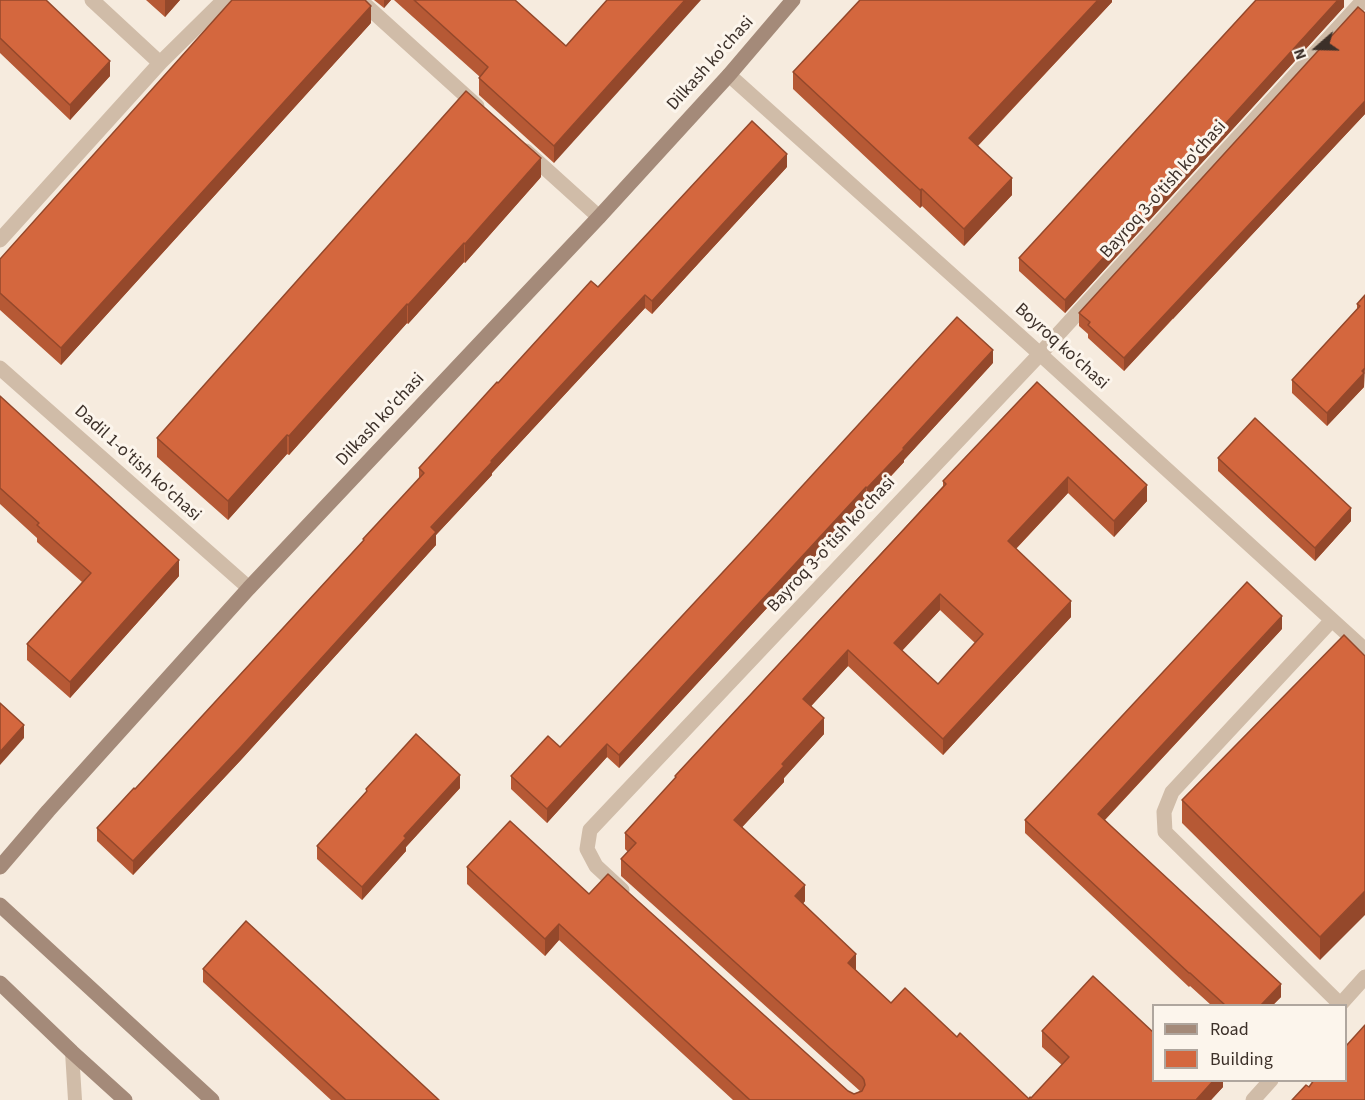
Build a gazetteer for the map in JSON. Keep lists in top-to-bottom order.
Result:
{
  "streets": {
    "street": [
      "Dilkash ko'chasi",
      "Bayroq 3-o'tish ko'chasi",
      "Boyroq ko'chasi",
      "Dadil 1-o'tish ko'chasi"
    ]
  },
  "crossings": [
    ["Dilkash ko'chasi", "Boyroq ko'chasi"],
    ["Dilkash ko'chasi", "Dadil 1-o'tish ko'chasi"],
    ["Bayroq 3-o'tish ko'chasi", "Boyroq ko'chasi"]
  ],
  "legend": ["Road", "Building"],
  "north": "left"
}
